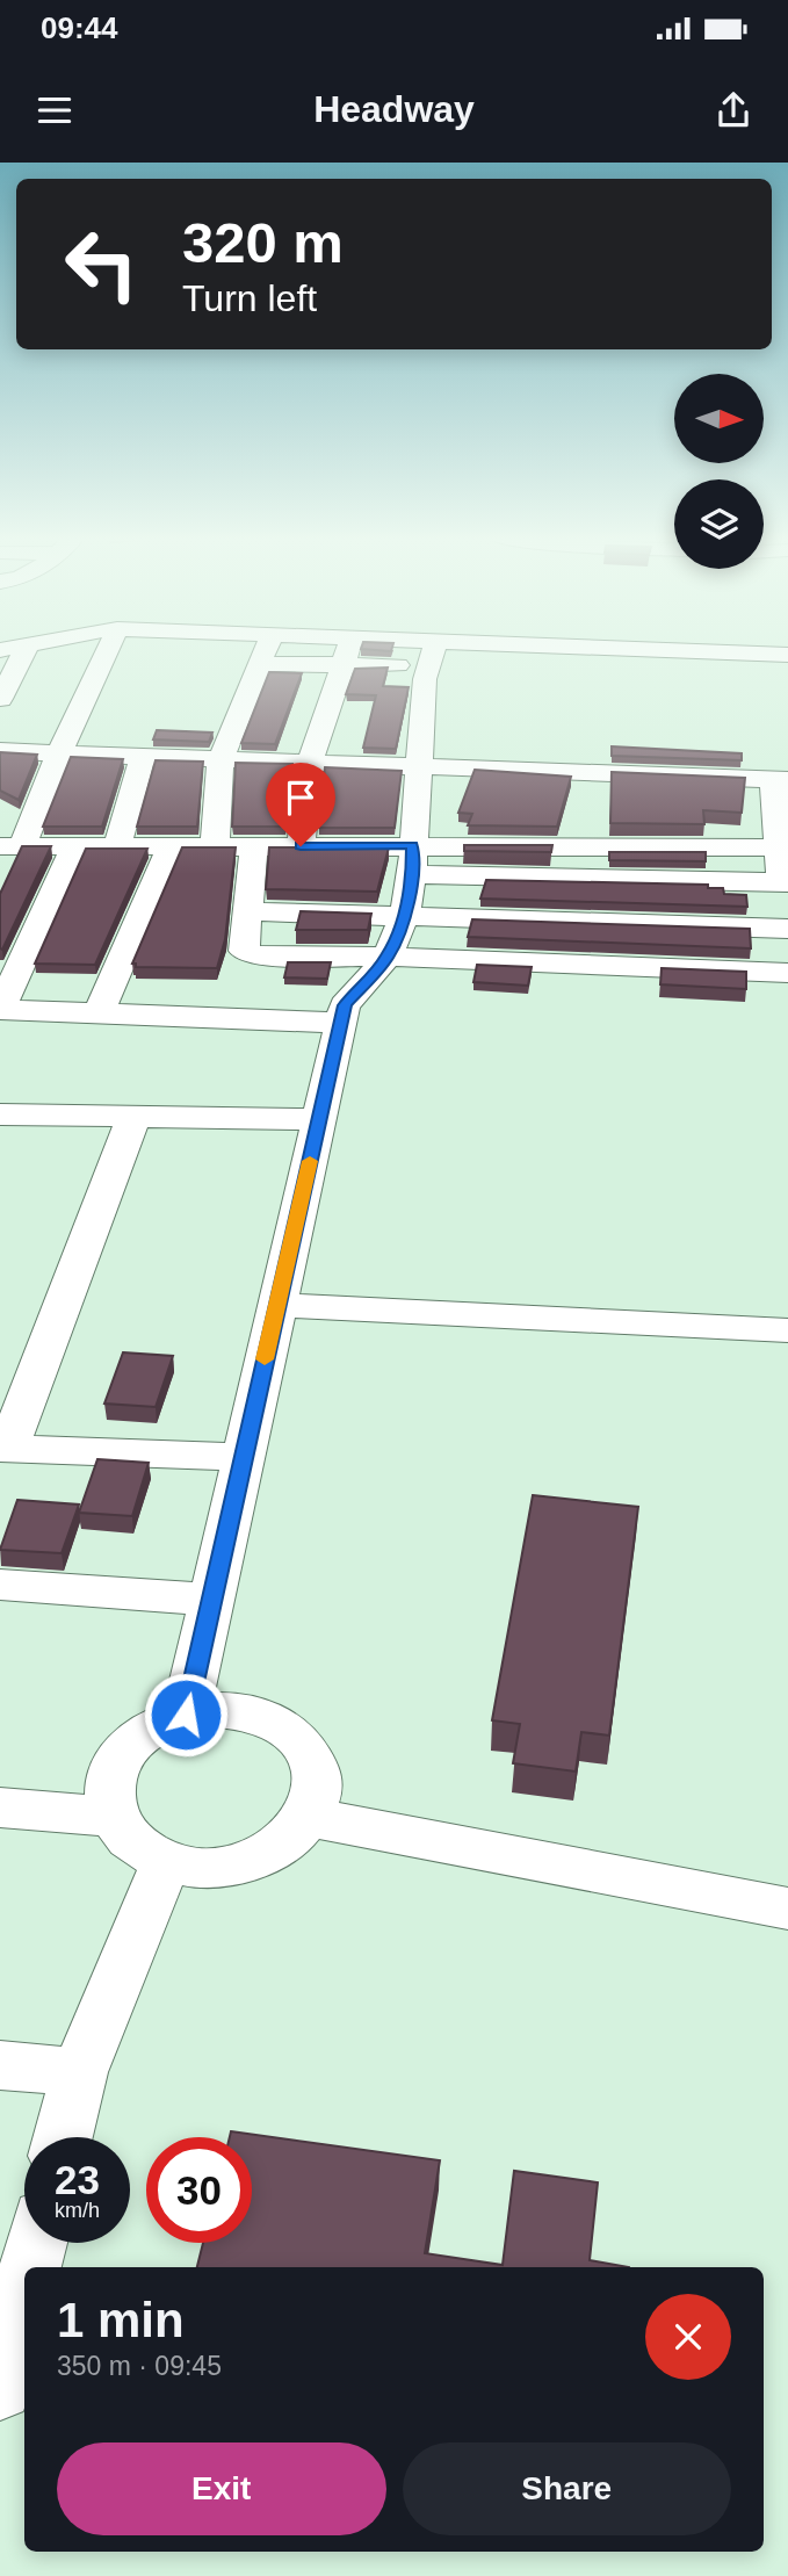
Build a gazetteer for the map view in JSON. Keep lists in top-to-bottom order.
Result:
{
  "north": "right",
  "page": {
    "status": "09:44",
    "header": "Headway",
    "turn": ["320 m", "Turn left"],
    "speed": "23 km/h",
    "limit": "30",
    "heading": ["1 min", "350 m · 09:45"],
    "buttons": ["Exit", "Share"]
  }
}
